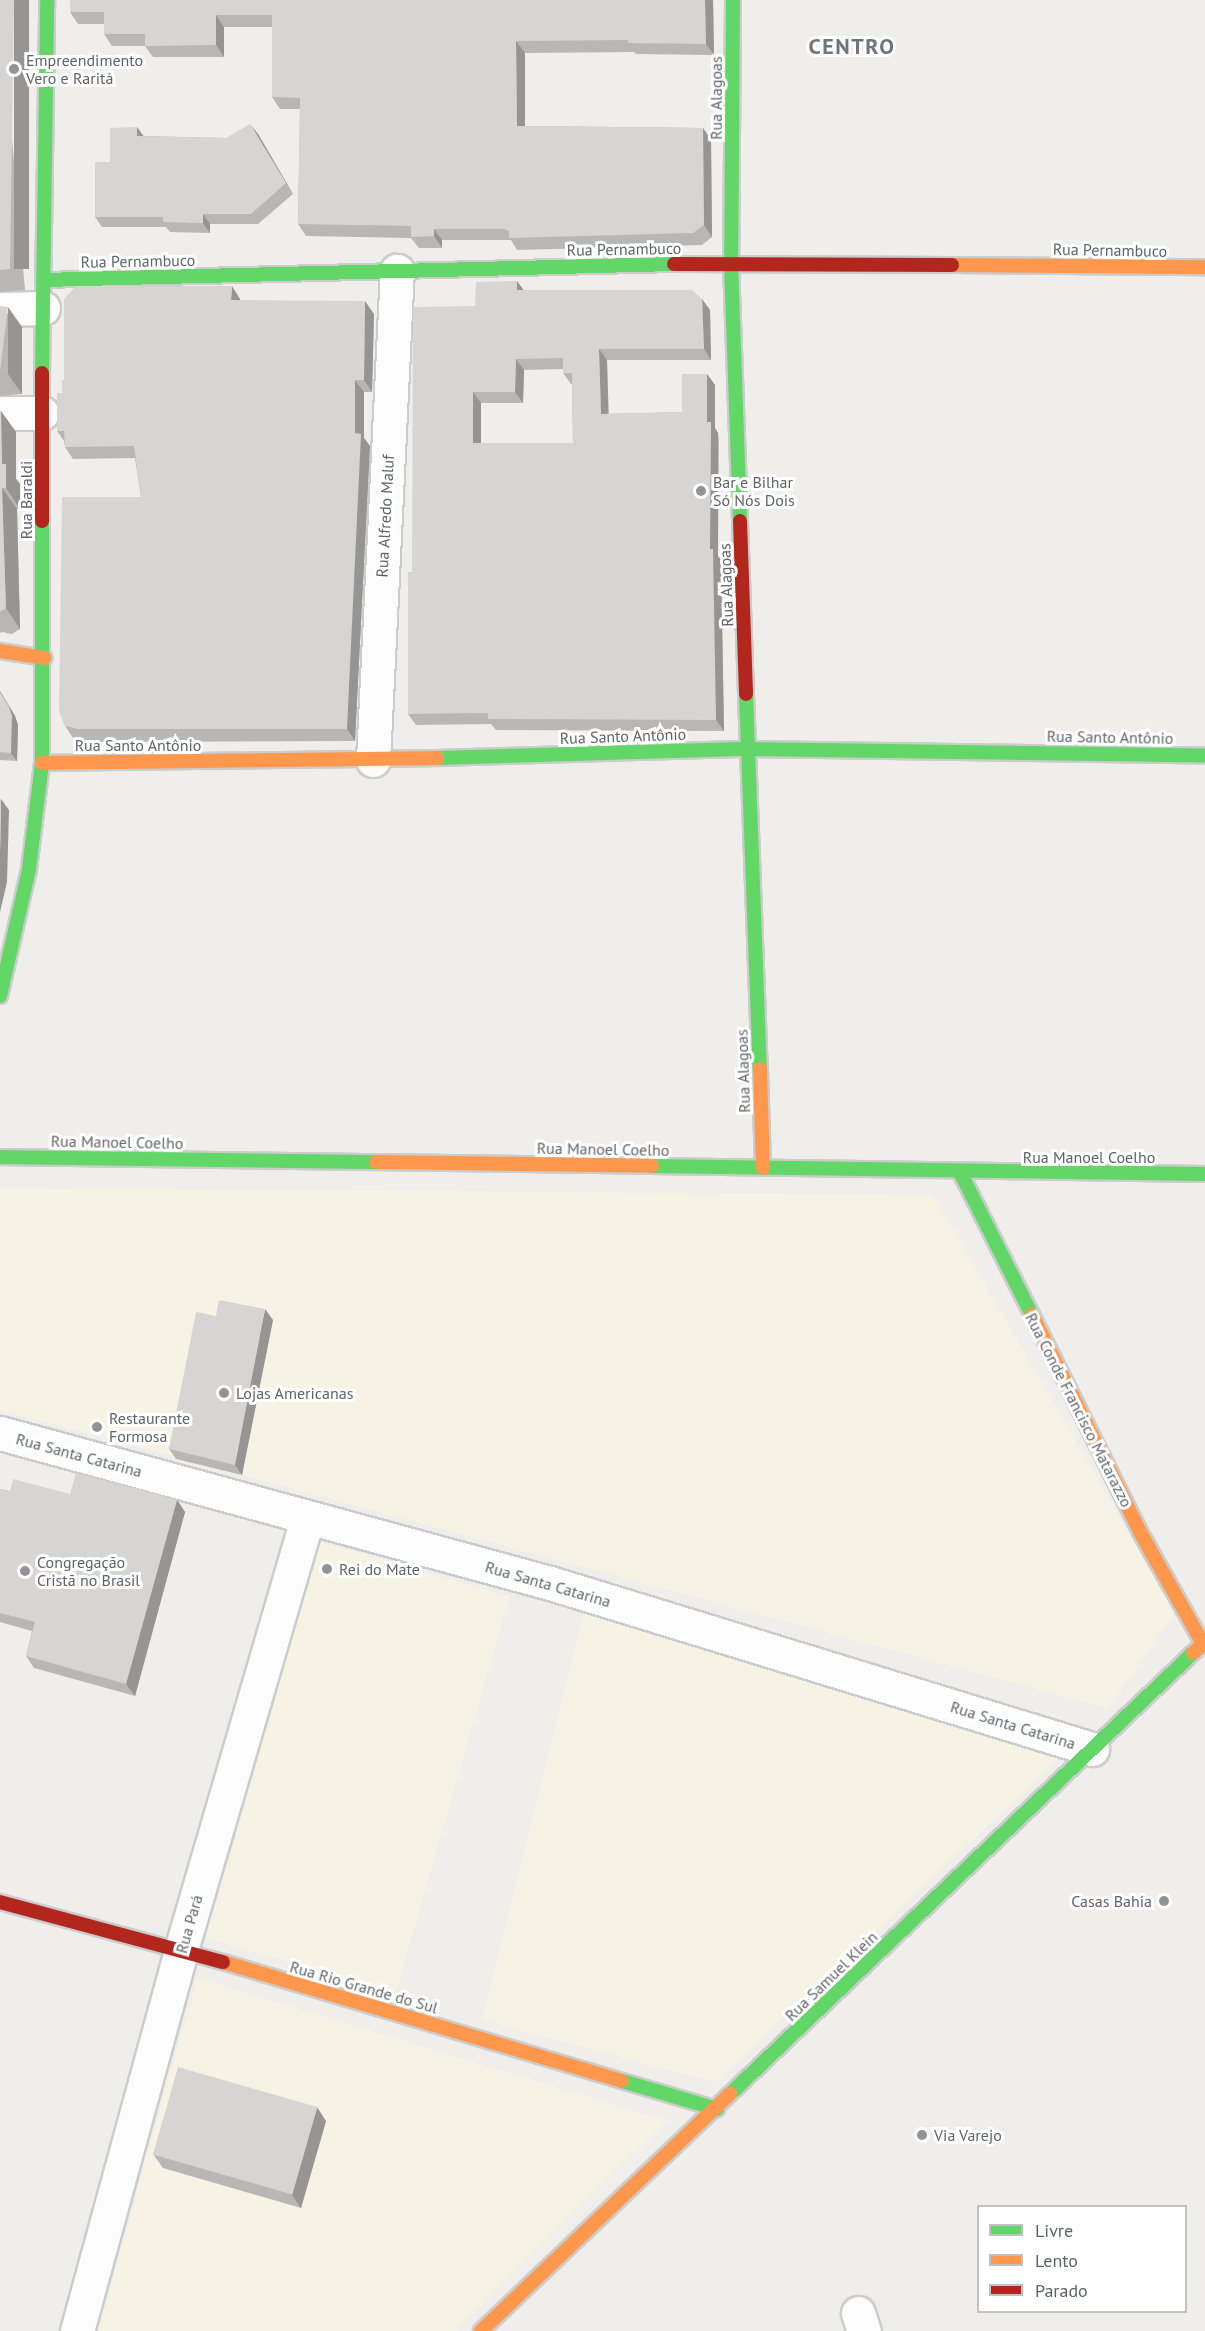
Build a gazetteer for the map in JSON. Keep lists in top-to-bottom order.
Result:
{
  "streets": {
    "street": [
      "Rua Alagoas",
      "Rua Pernambuco",
      "Rua Baraldi",
      "Rua Alfredo Maluf",
      "Rua Santo Antônio",
      "Rua Manoel Coelho",
      "Rua Conde Francisco Matarazzo",
      "Rua Santa Catarina",
      "Rua Pará",
      "Rua Samuel Klein",
      "Rua Rio Grande do Sul"
    ]
  },
  "crossings": [
    ["Rua Alagoas", "Rua Pernambuco"],
    ["Rua Alagoas", "Rua Santo Antônio"],
    ["Rua Alagoas", "Rua Manoel Coelho"],
    ["Rua Pernambuco", "Rua Baraldi"],
    ["Rua Pernambuco", "Rua Alfredo Maluf"],
    ["Rua Baraldi", "Rua Santo Antônio"],
    ["Rua Alfredo Maluf", "Rua Santo Antônio"],
    ["Rua Manoel Coelho", "Rua Conde Francisco Matarazzo"],
    ["Rua Conde Francisco Matarazzo", "Rua Samuel Klein"],
    ["Rua Santa Catarina", "Rua Pará"],
    ["Rua Santa Catarina", "Rua Samuel Klein"],
    ["Rua Pará", "Rua Rio Grande do Sul"],
    ["Rua Samuel Klein", "Rua Rio Grande do Sul"]
  ],
  "districts": ["CENTRO"],
  "places": [
    "Empreendimento Vero e Raritá",
    "Bar e Bilhar Só Nós Dois",
    "Lojas Americanas",
    "Restaurante Formosa",
    "Rei do Mate",
    "Congregação Cristã no Brasil",
    "Casas Bahia",
    "Via Varejo"
  ],
  "legend": ["Livre", "Lento", "Parado"]
}
